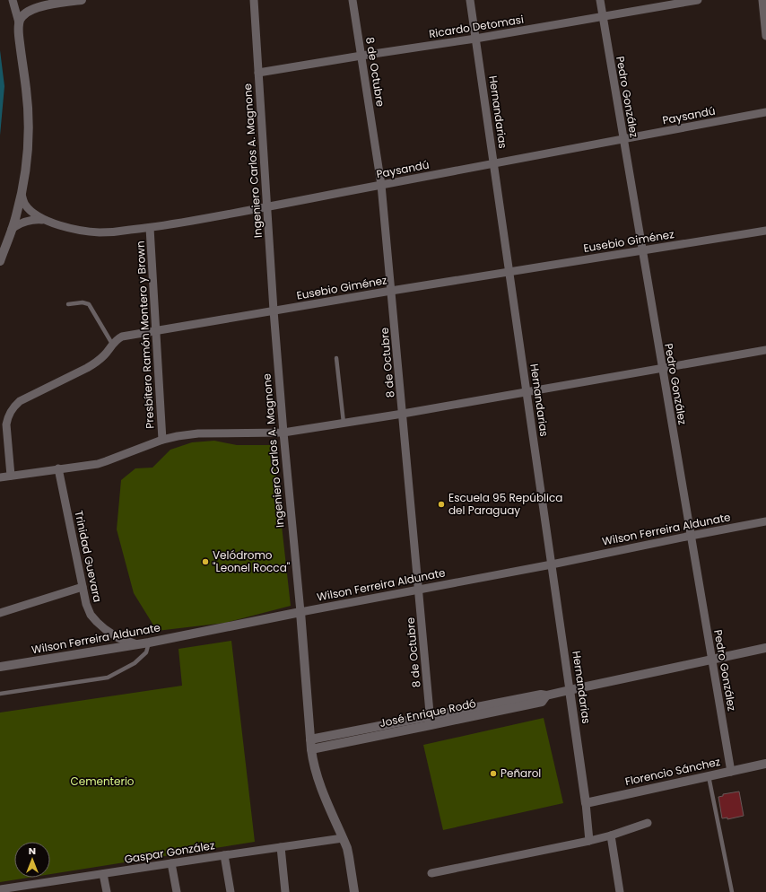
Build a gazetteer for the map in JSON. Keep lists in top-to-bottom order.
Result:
{
  "streets": {
    "street": [
      "Ricardo Detomasi",
      "8 de Octubre",
      "Pedro González",
      "Hernandarias",
      "Paysandú",
      "Ingeniero Carlos A. Magnone",
      "Eusebio Giménez",
      "Presbítero Ramón Montero y Brown",
      "Wilson Ferreira Aldunate",
      "Trinidad Guevara",
      "José Enrique Rodó",
      "Florencio Sánchez",
      "Gaspar González"
    ]
  },
  "crossings": [
    ["Ricardo Detomasi", "8 de Octubre"],
    ["Ricardo Detomasi", "Pedro González"],
    ["Ricardo Detomasi", "Hernandarias"],
    ["Ricardo Detomasi", "Ingeniero Carlos A. Magnone"],
    ["8 de Octubre", "Paysandú"],
    ["8 de Octubre", "Eusebio Giménez"],
    ["8 de Octubre", "Wilson Ferreira Aldunate"],
    ["8 de Octubre", "José Enrique Rodó"],
    ["Pedro González", "Paysandú"],
    ["Pedro González", "Eusebio Giménez"],
    ["Pedro González", "Wilson Ferreira Aldunate"],
    ["Pedro González", "José Enrique Rodó"],
    ["Pedro González", "Florencio Sánchez"],
    ["Hernandarias", "Paysandú"],
    ["Hernandarias", "Eusebio Giménez"],
    ["Hernandarias", "Wilson Ferreira Aldunate"],
    ["Hernandarias", "José Enrique Rodó"],
    ["Hernandarias", "Florencio Sánchez"],
    ["Paysandú", "Ingeniero Carlos A. Magnone"],
    ["Paysandú", "Presbítero Ramón Montero y Brown"],
    ["Ingeniero Carlos A. Magnone", "Eusebio Giménez"],
    ["Ingeniero Carlos A. Magnone", "Wilson Ferreira Aldunate"],
    ["Ingeniero Carlos A. Magnone", "José Enrique Rodó"],
    ["Ingeniero Carlos A. Magnone", "Gaspar González"],
    ["Eusebio Giménez", "Presbítero Ramón Montero y Brown"],
    ["Wilson Ferreira Aldunate", "Trinidad Guevara"]
  ],
  "parks": ["Cementerio"],
  "places": ["Escuela 95 República del Paraguay", "Velódromo \"Leonel Rocca\"", "Peñarol"],
  "north": "top"
}
